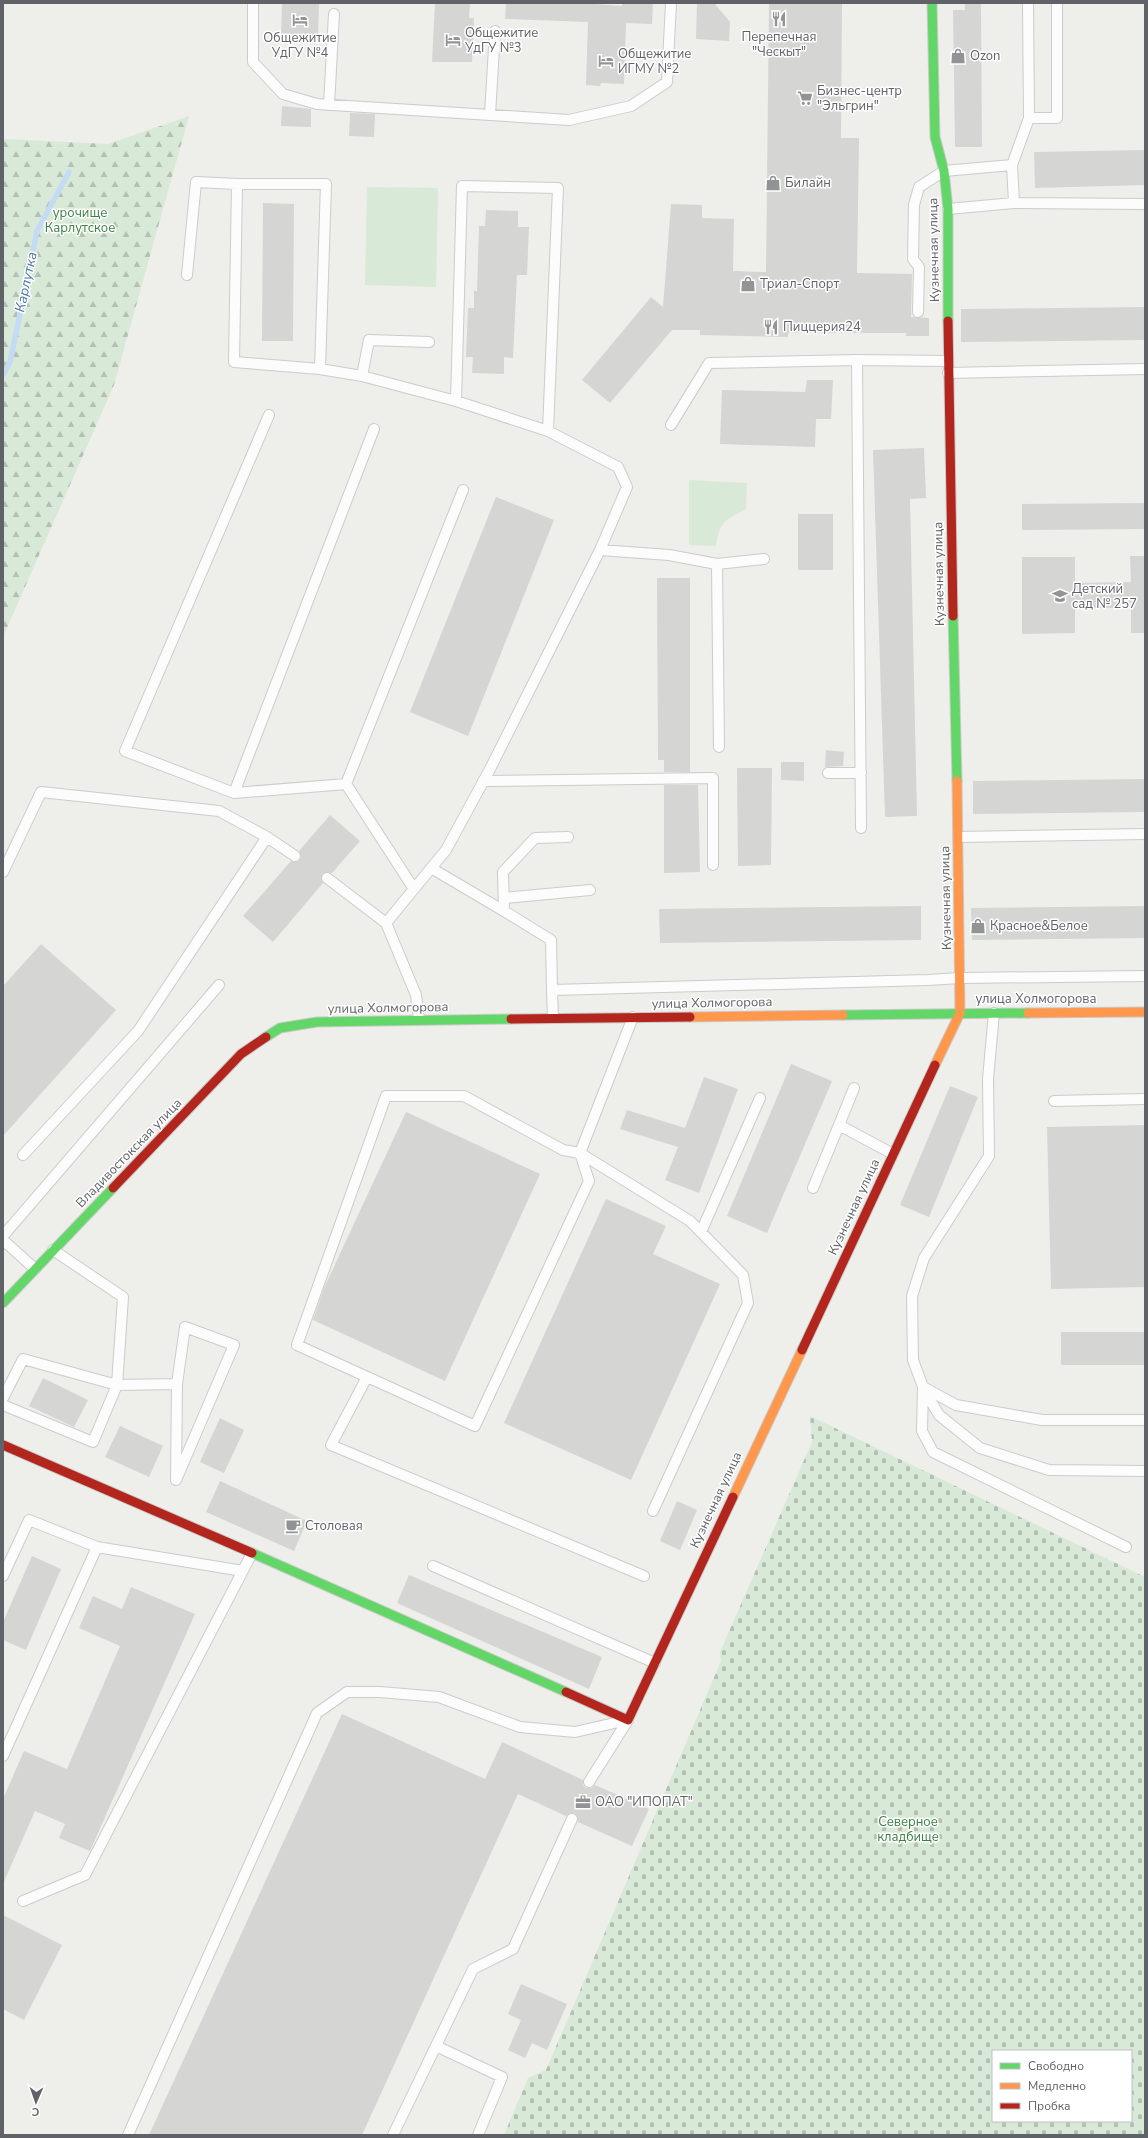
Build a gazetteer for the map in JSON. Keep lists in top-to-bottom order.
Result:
{
  "streets": {
    "street": ["Кузнечная улица", "улица Холмогорова", "Владивостокская улица"]
  },
  "crossings": [
    ["Кузнечная улица", "улица Холмогорова"],
    ["улица Холмогорова", "Владивостокская улица"]
  ],
  "water": ["Карлутка"],
  "parks": ["урочище Карлутское", "Северное кладбище"],
  "places": {
    "restaurant": ["Перепечная \"Ческыт\"", "Пиццерия24"],
    "hotel": ["Общежитие УдГУ №4", "Общежитие УдГУ №3", "Общежитие ИГМУ №2"],
    "shop": [
      "Ozon",
      "Билайн",
      "Триал-Спорт",
      "Красное&Белое"
    ],
    "supermarket": ["Бизнес-центр \"Эльгрин\""],
    "school or university": ["Детский сад № 257"],
    "cafe": ["Столовая"],
    "office": ["ОАО \"ИПОПАТ\""]
  },
  "legend": ["Свободно", "Медленно", "Пробка"],
  "north": "bottom"
}
